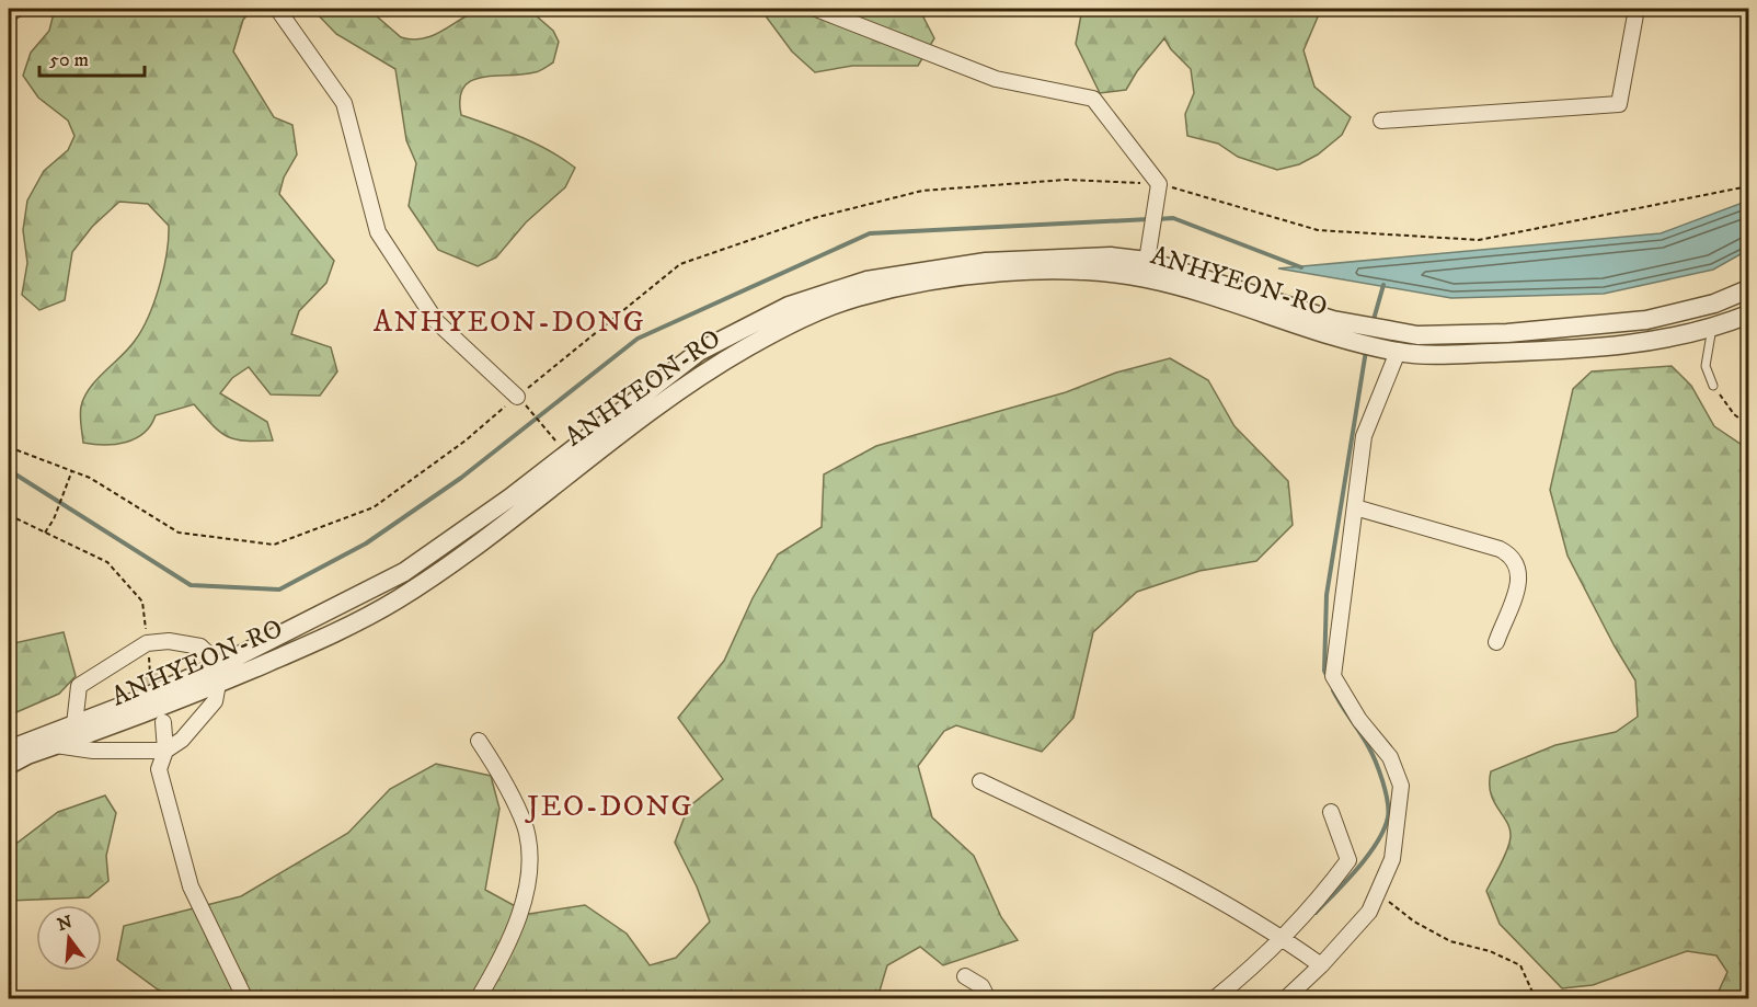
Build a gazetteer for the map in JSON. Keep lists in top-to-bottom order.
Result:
{
  "streets": {
    "street": ["ANHYEON-RO"]
  },
  "districts": ["ANHYEON-DONG", "JEO-DONG"],
  "scale_bar": "50 m",
  "north": "top"
}
